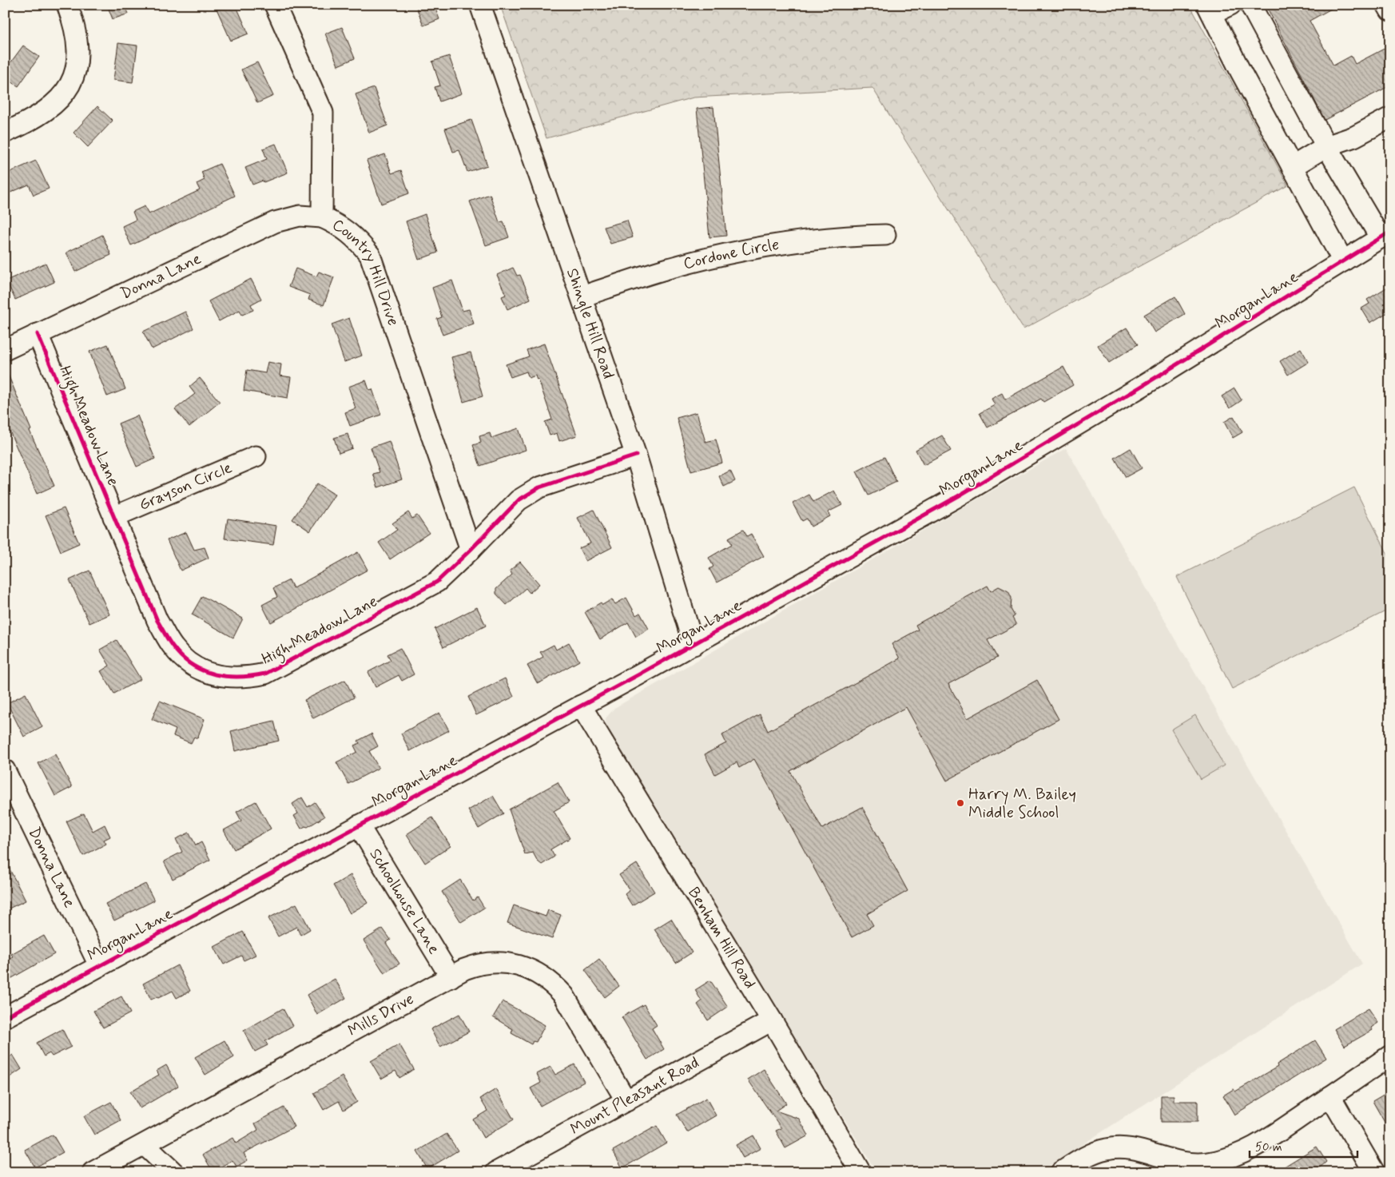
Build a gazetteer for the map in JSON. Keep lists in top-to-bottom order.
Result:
{
  "streets": {
    "street": [
      "Cordone Circle",
      "Donna Lane",
      "Country Hill Drive",
      "Morgan Lane",
      "Shingle Hill Road",
      "High Meadow Lane",
      "Grayson Circle",
      "Schoolhouse Lane",
      "Benham Hill Road",
      "Mills Drive",
      "Mount Pleasant Road"
    ]
  },
  "crossings": [
    ["Cordone Circle", "Shingle Hill Road"],
    ["Donna Lane", "Country Hill Drive"],
    ["Donna Lane", "Morgan Lane"],
    ["Donna Lane", "High Meadow Lane"],
    ["Country Hill Drive", "High Meadow Lane"],
    ["Morgan Lane", "Shingle Hill Road"],
    ["Morgan Lane", "Schoolhouse Lane"],
    ["Morgan Lane", "Benham Hill Road"],
    ["Shingle Hill Road", "High Meadow Lane"],
    ["High Meadow Lane", "Grayson Circle"],
    ["Schoolhouse Lane", "Mills Drive"],
    ["Benham Hill Road", "Mount Pleasant Road"],
    ["Mills Drive", "Mount Pleasant Road"]
  ],
  "places": ["Harry M. Bailey Middle School"],
  "scale_bar": "50 m"
}
